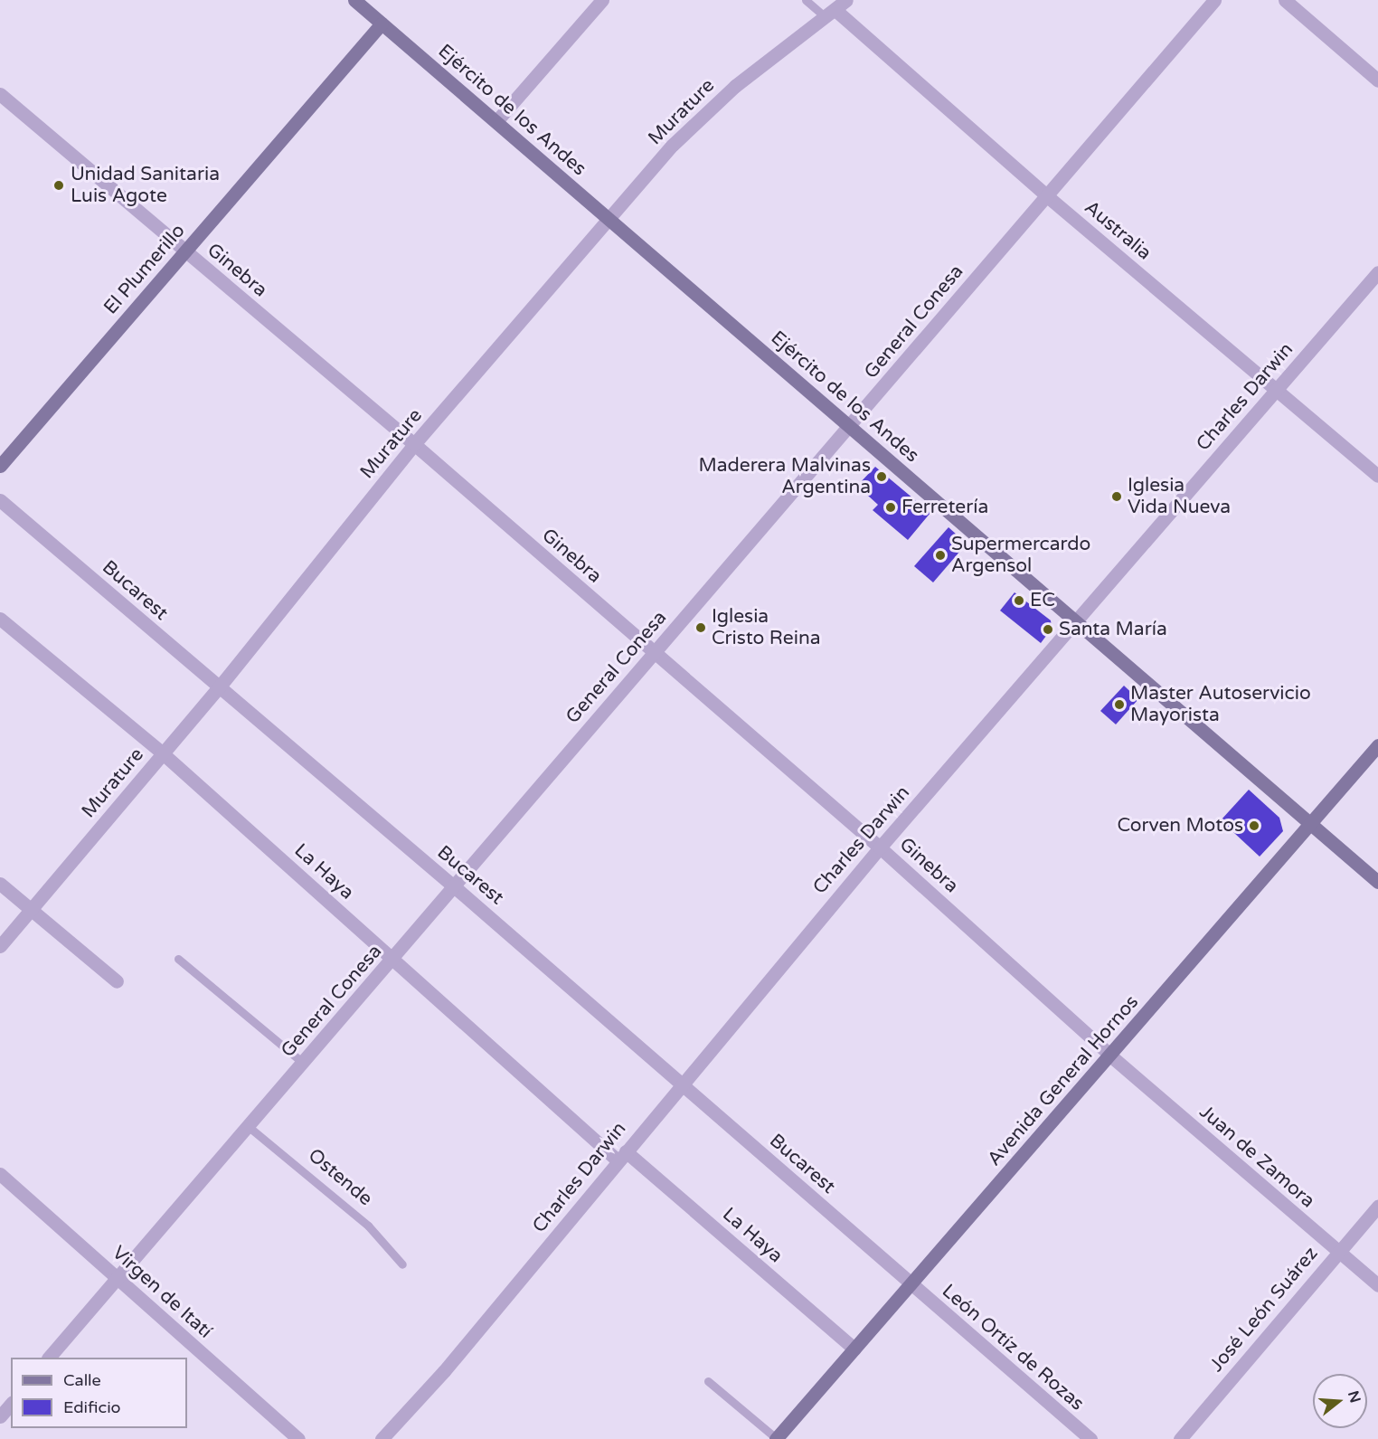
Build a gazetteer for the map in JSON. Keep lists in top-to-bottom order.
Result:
{
  "streets": {
    "main road": ["Ejército de los Andes", "El Plumerillo", "Avenida General Hornos"],
    "street": [
      "Murature",
      "Australia",
      "Ginebra",
      "General Conesa",
      "Charles Darwin",
      "Bucarest",
      "La Haya",
      "Juan de Zamora",
      "Virgen de Itatí",
      "José León Suárez",
      "León Ortíz de Rozas"
    ],
    "lane": ["Ostende"]
  },
  "crossings": [
    ["Ejército de los Andes", "Murature"],
    ["Ejército de los Andes", "El Plumerillo"],
    ["Ejército de los Andes", "General Conesa"],
    ["Ejército de los Andes", "Charles Darwin"],
    ["Ejército de los Andes", "Avenida General Hornos"],
    ["Murature", "Australia"],
    ["Murature", "Ginebra"],
    ["Murature", "Bucarest"],
    ["Murature", "La Haya"],
    ["Australia", "General Conesa"],
    ["Australia", "Charles Darwin"],
    ["El Plumerillo", "Ginebra"],
    ["Ginebra", "General Conesa"],
    ["Ginebra", "Charles Darwin"],
    ["Ginebra", "Avenida General Hornos"],
    ["Ginebra", "Juan de Zamora"],
    ["General Conesa", "Bucarest"],
    ["General Conesa", "La Haya"],
    ["General Conesa", "Ostende"],
    ["General Conesa", "Virgen de Itatí"],
    ["Charles Darwin", "Bucarest"],
    ["Charles Darwin", "La Haya"],
    ["Bucarest", "Avenida General Hornos"],
    ["Bucarest", "León Ortíz de Rozas"],
    ["La Haya", "Avenida General Hornos"],
    ["Avenida General Hornos", "Juan de Zamora"],
    ["Avenida General Hornos", "León Ortíz de Rozas"],
    ["Juan de Zamora", "José León Suárez"]
  ],
  "places": [
    "Unidad Sanitaria Luis Agote",
    "Maderera Malvinas Argentina",
    "Iglesia Vida Nueva",
    "Ferretería",
    "Supermercardo Argensol",
    "EC",
    "Iglesia Cristo Reina",
    "Santa María",
    "Master Autoservicio Mayorista",
    "Corven Motos"
  ],
  "legend": ["Calle", "Edificio"],
  "north": "right"
}
